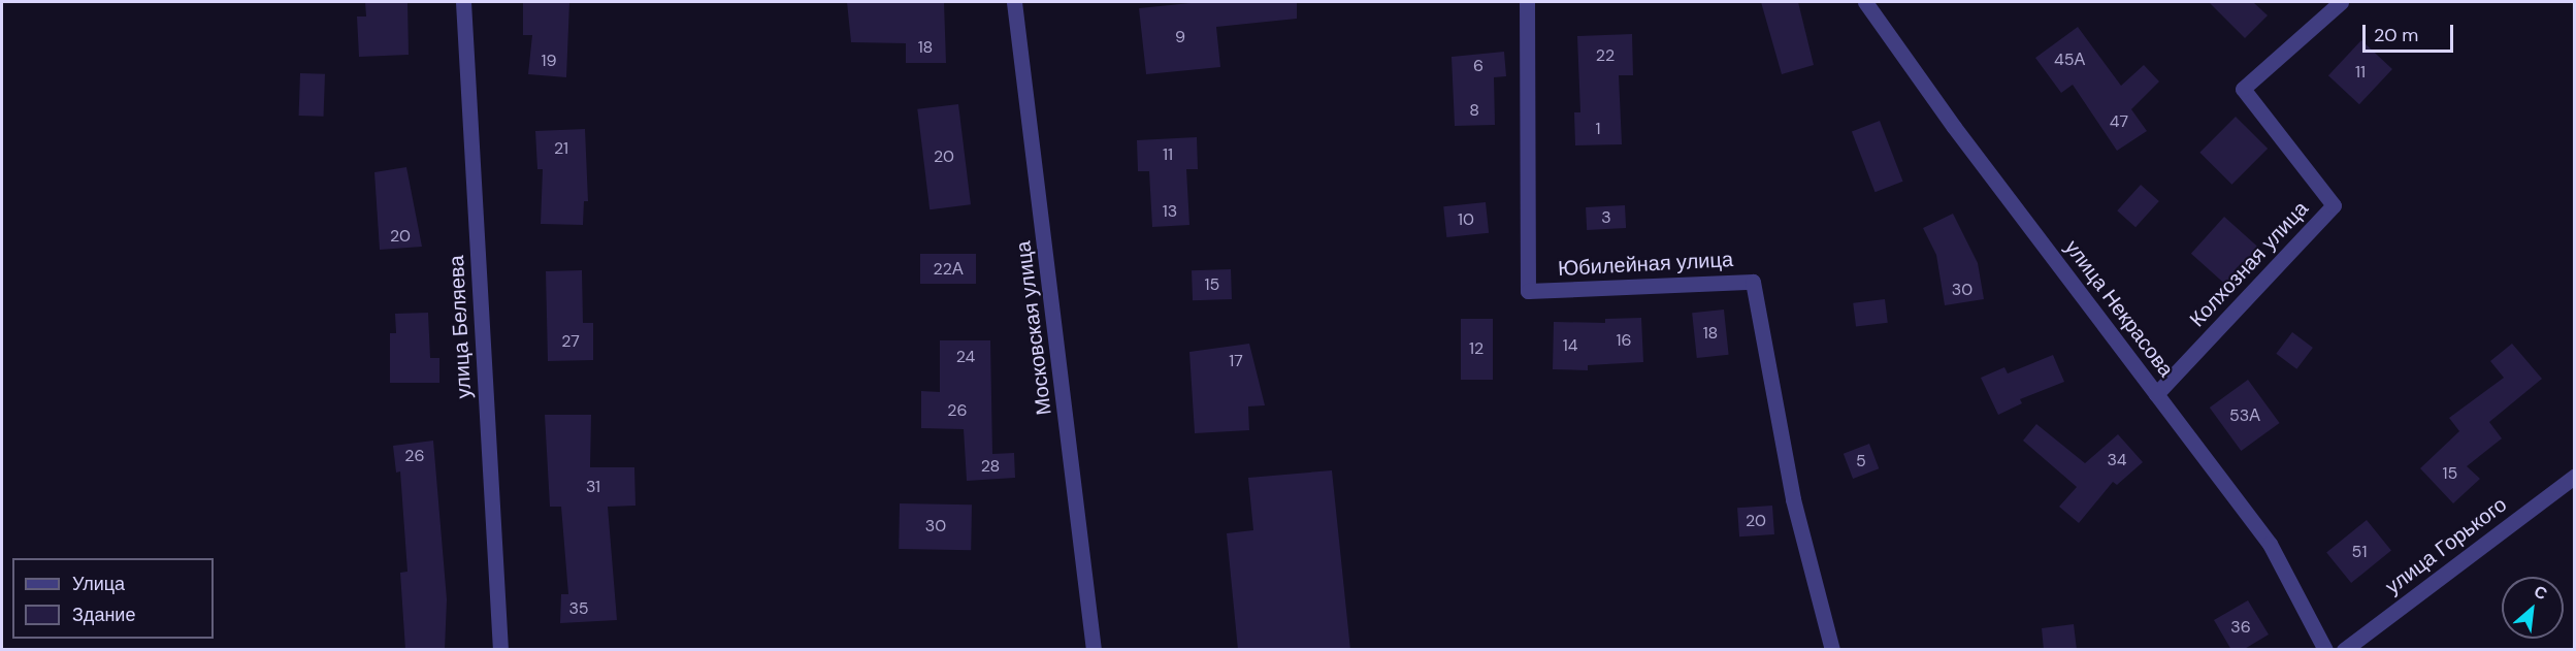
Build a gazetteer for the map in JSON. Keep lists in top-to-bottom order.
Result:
{
  "streets": {
    "street": [
      "Юбилейная улица",
      "Колхозная улица",
      "улица Некрасова",
      "улица Беляева",
      "Московская улица",
      "улица Горького"
    ]
  },
  "crossings": [
    ["Колхозная улица", "улица Некрасова"]
  ],
  "house_numbers": [
    "9",
    "18",
    "22",
    "45А",
    "19",
    "6",
    "11",
    "8",
    "47",
    "1",
    "21",
    "11",
    "20",
    "13",
    "3",
    "10",
    "20",
    "22А",
    "15",
    "30",
    "18",
    "16",
    "27",
    "14",
    "12",
    "24",
    "17",
    "26",
    "53А",
    "26",
    "34",
    "5",
    "28",
    "15",
    "31",
    "20",
    "30",
    "51",
    "35",
    "36"
  ],
  "legend": ["Улица", "Здание"],
  "scale_bar": "20 m",
  "north": "top right"
}
